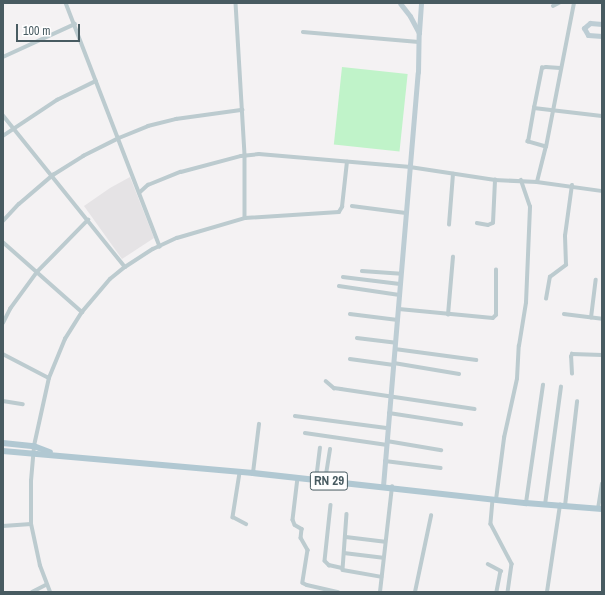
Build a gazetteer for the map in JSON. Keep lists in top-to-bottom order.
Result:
{
  "streets": {
    "main road": ["RN 29"]
  },
  "scale_bar": "100 m"
}
